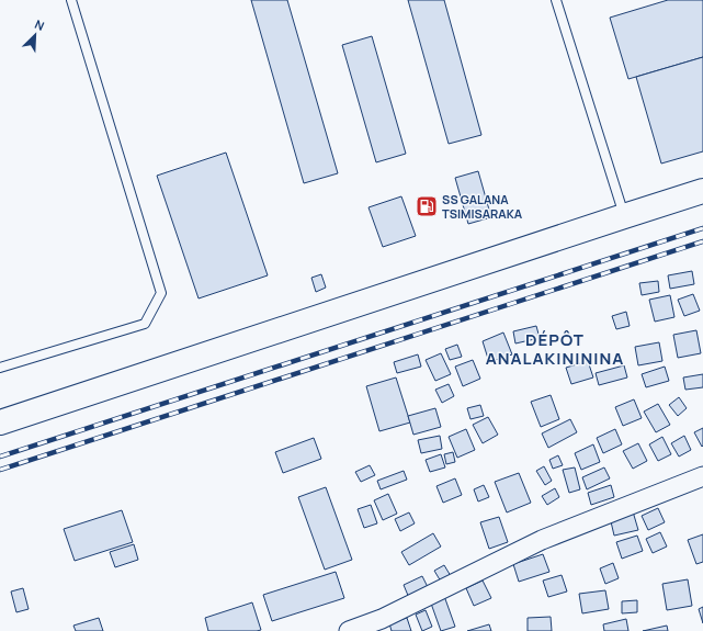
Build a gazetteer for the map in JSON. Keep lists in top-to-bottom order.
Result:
{
  "districts": ["DÉPÔT ANALAKINININA"],
  "places": {
    "fuel station": ["SS GALANA TSIMISARAKA"]
  },
  "north": "top right"
}
